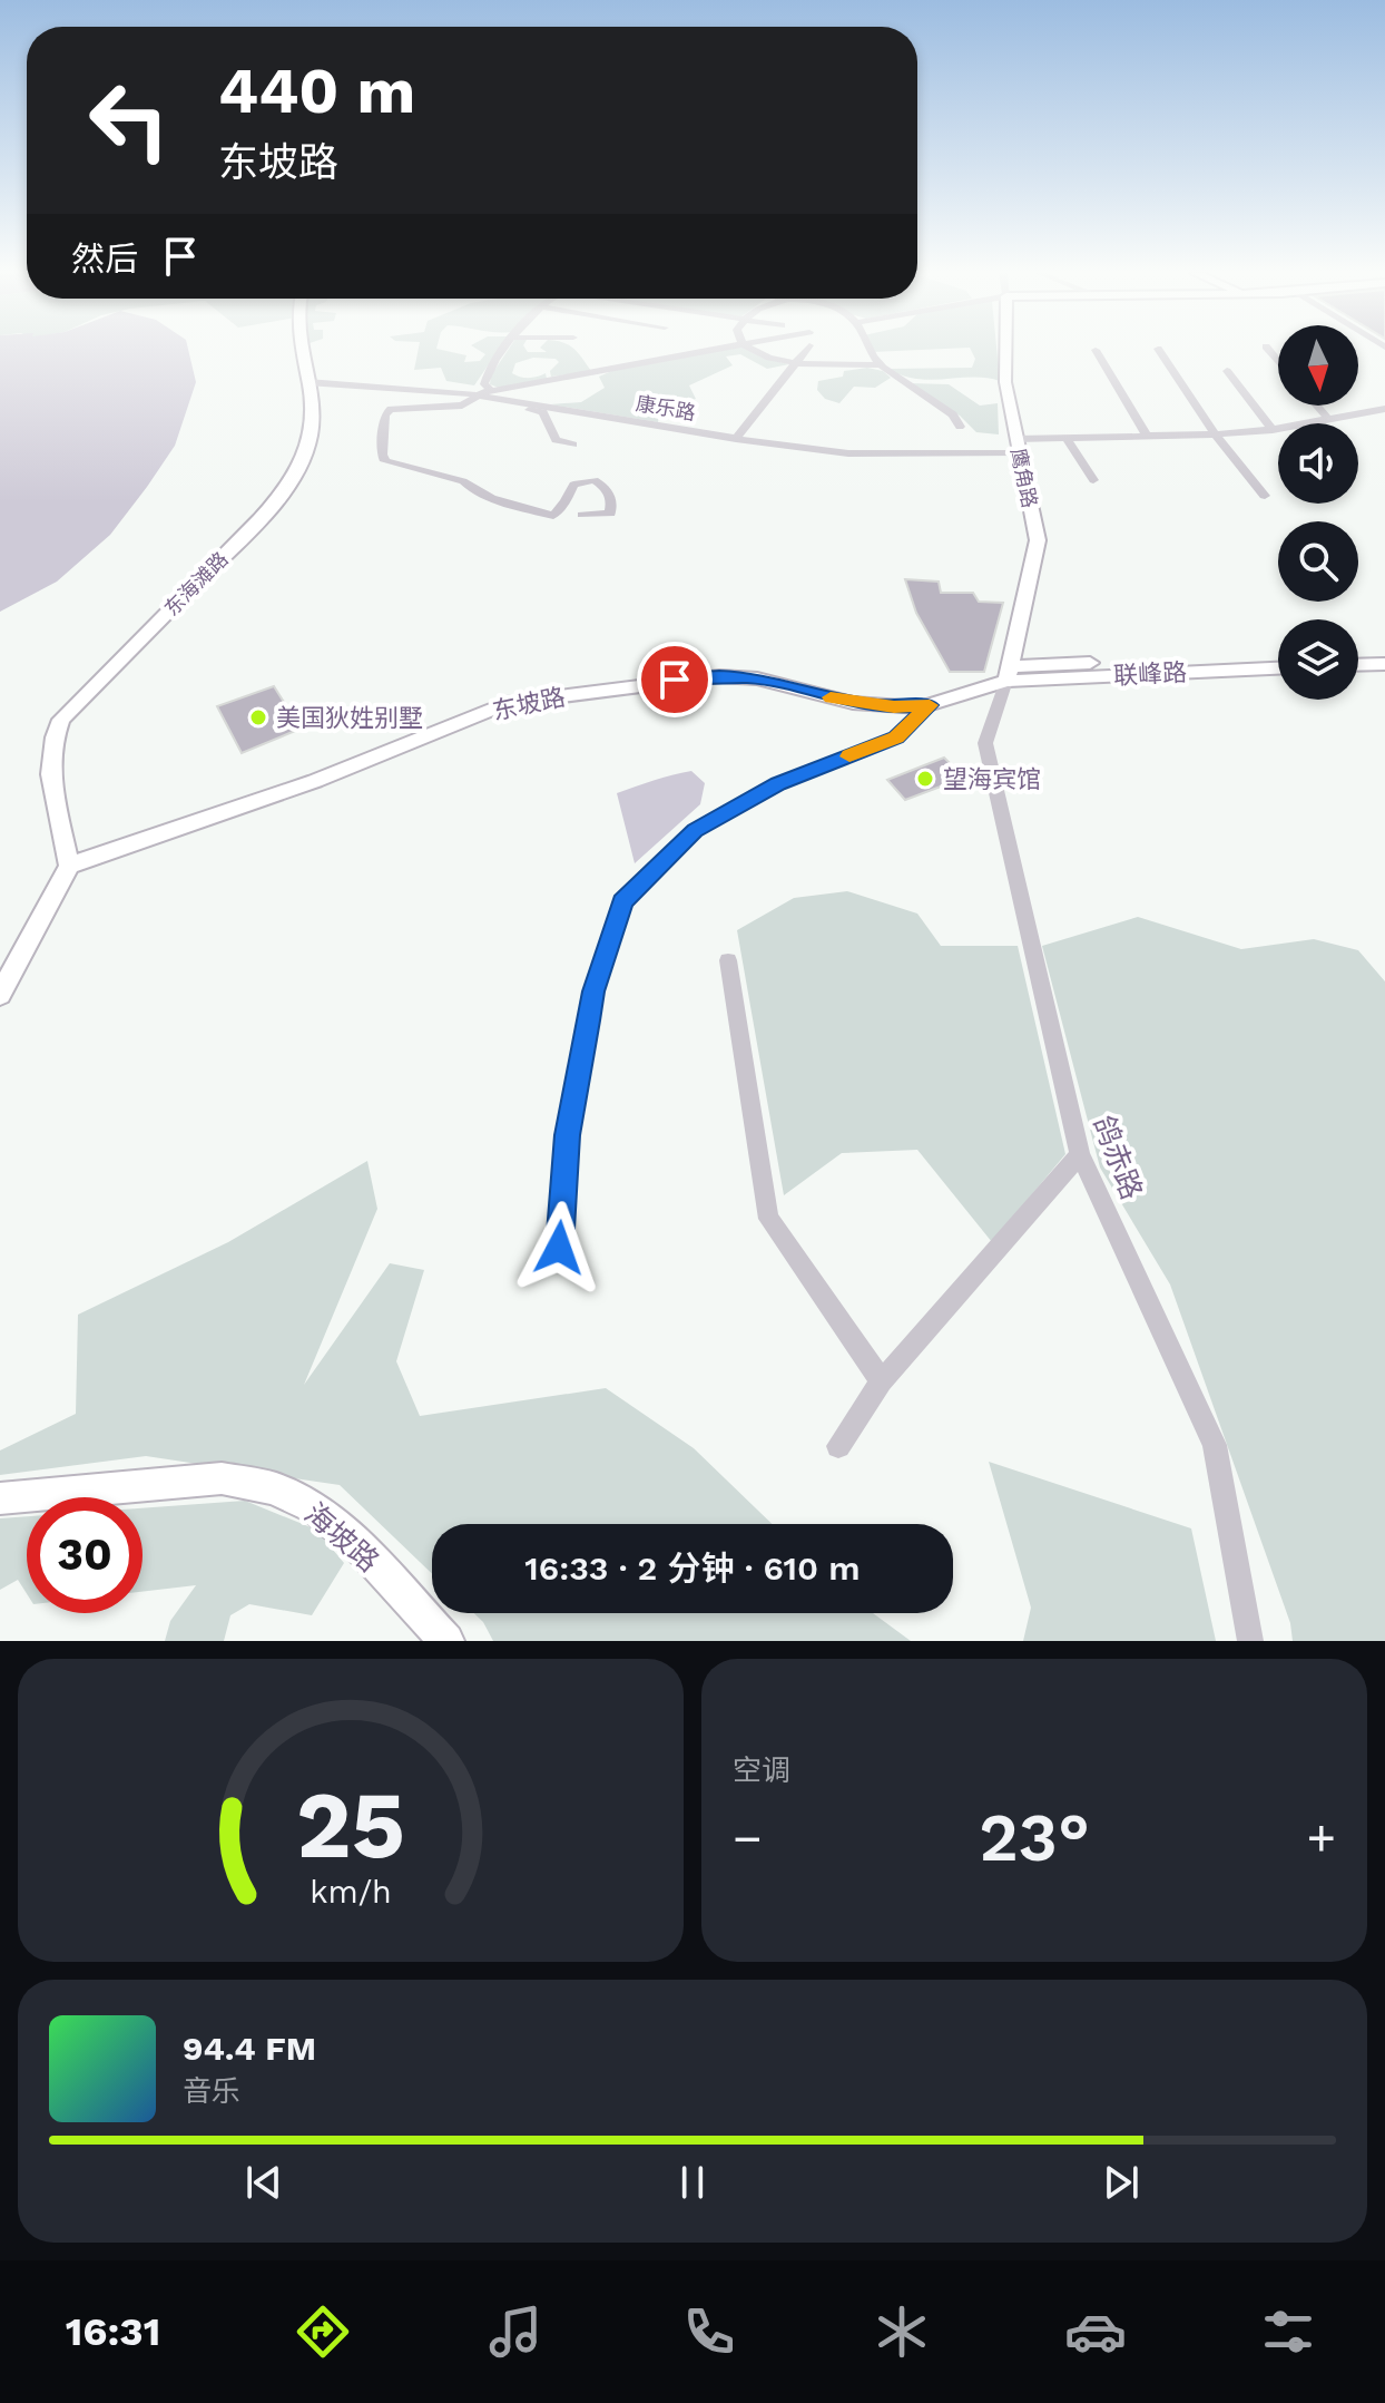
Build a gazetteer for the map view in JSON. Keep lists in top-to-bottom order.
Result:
{
  "streets": {
    "main road": [
      "鹰角路",
      "东海滩路",
      "联峰路",
      "东坡路",
      "海坡路"
    ],
    "street": ["康乐路", "鸽赤路"]
  },
  "crossings": [
    ["康乐路", "鹰角路"],
    ["康乐路", "东海滩路"],
    ["鹰角路", "联峰路"],
    ["鹰角路", "东坡路"],
    ["鹰角路", "鸽赤路"],
    ["东海滩路", "东坡路"],
    ["联峰路", "东坡路"],
    ["联峰路", "鸽赤路"],
    ["东坡路", "鸽赤路"]
  ],
  "places": ["美国狄姓别墅", "望海宾馆"],
  "north": "bottom",
  "page": {
    "turn": ["440 m", "东坡路"],
    "then": "然后",
    "limit": "30",
    "trip": "16:33 · 2 分钟 · 610 m",
    "tile": "空调",
    "heat": ["−", "23°", "+"],
    "song": ["94.4 FM", "音乐"],
    "tabs": "16:31",
    "gauge": ["25", "km/h"]
  }
}
